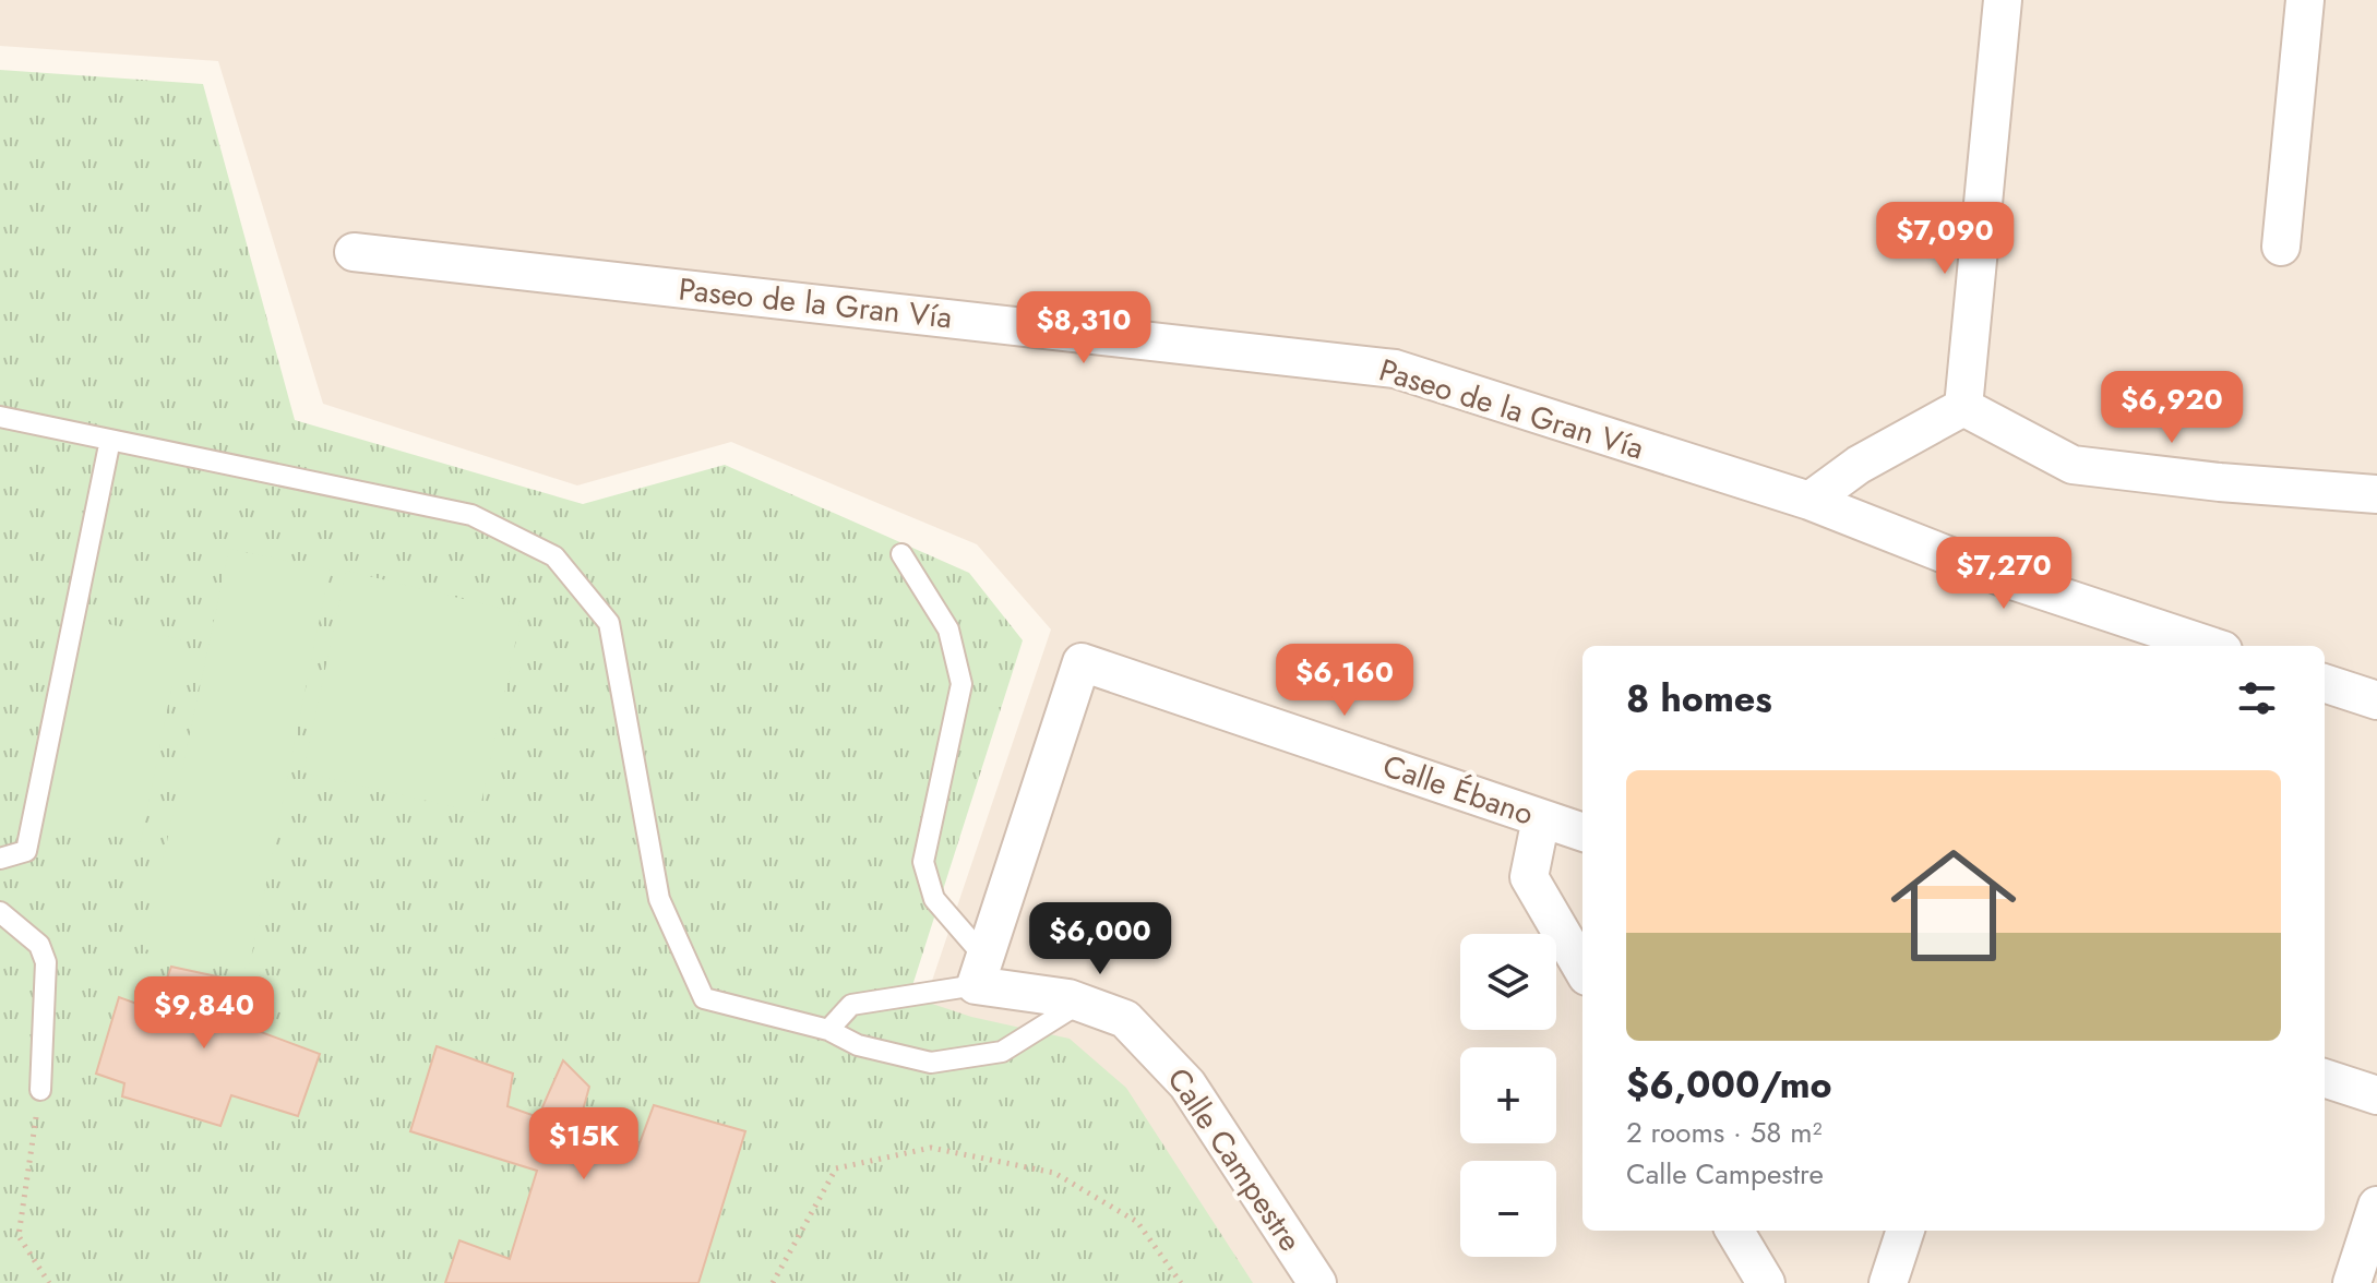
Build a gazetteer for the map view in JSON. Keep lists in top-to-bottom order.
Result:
{
  "streets": {
    "street": ["Paseo de la Gran Vía", "Calle Ébano", "Calle Campestre"]
  },
  "crossings": [
    ["Calle Ébano", "Calle Campestre"]
  ],
  "page": {
    "price": [
      "$7,090",
      "$8,310",
      "$6,920",
      "$7,270",
      "$6,160",
      "$6,000",
      "$9,840",
      "$15K"
    ],
    "heading": "8 homes",
    "list": [
      {
        "name": "$6,000/mo",
        "note": "2 rooms · 58 m² · Calle Campestre"
      }
    ],
    "map_buttons": ["+", "−"]
  }
}
